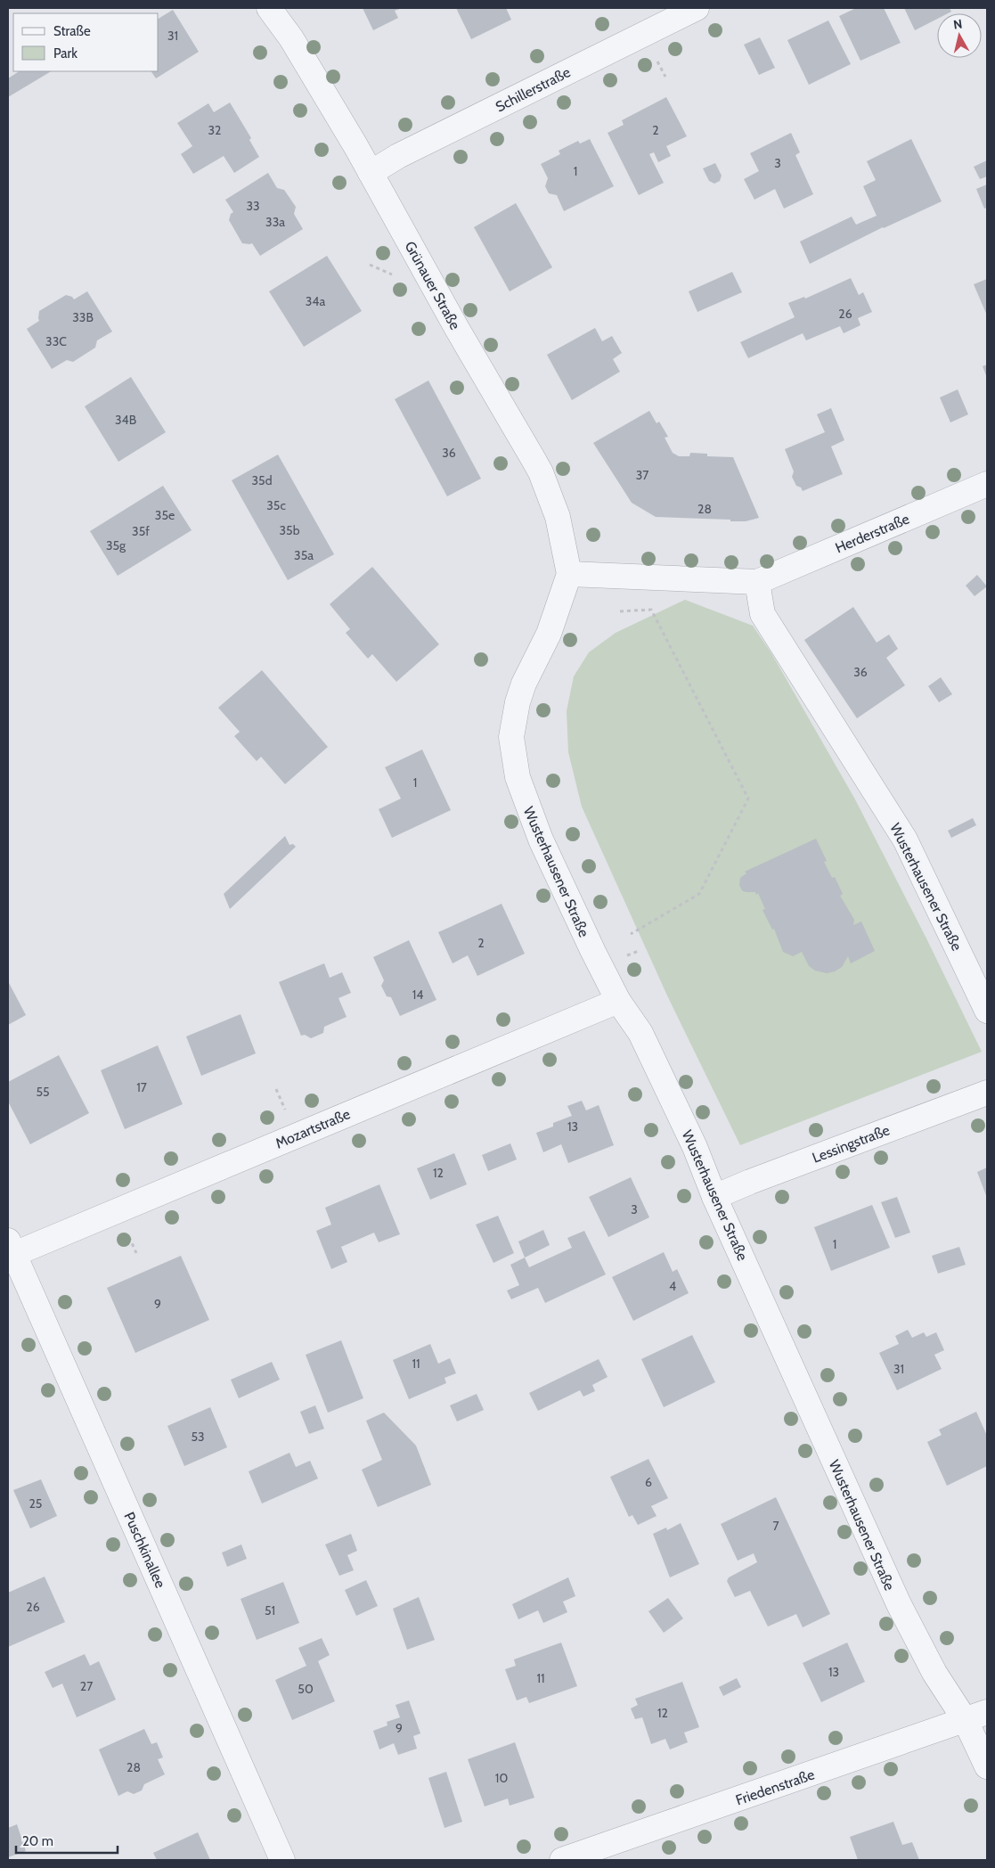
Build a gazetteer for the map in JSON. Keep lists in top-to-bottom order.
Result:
{
  "streets": {
    "street": [
      "Schillerstraße",
      "Grünauer Straße",
      "Herderstraße",
      "Wusterhausener Straße",
      "Mozartstraße",
      "Lessingstraße",
      "Puschkinallee",
      "Friedenstraße"
    ]
  },
  "crossings": [
    ["Schillerstraße", "Grünauer Straße"],
    ["Grünauer Straße", "Wusterhausener Straße"],
    ["Herderstraße", "Wusterhausener Straße"],
    ["Wusterhausener Straße", "Mozartstraße"],
    ["Wusterhausener Straße", "Lessingstraße"],
    ["Wusterhausener Straße", "Friedenstraße"],
    ["Mozartstraße", "Puschkinallee"]
  ],
  "house_numbers": [
    "31",
    "32",
    "2",
    "3",
    "1",
    "33",
    "33a",
    "34a",
    "26",
    "33B",
    "33C",
    "34B",
    "36",
    "37",
    "35d",
    "35c",
    "28",
    "35e",
    "35b",
    "35f",
    "35g",
    "35a",
    "36",
    "1",
    "2",
    "14",
    "17",
    "55",
    "13",
    "12",
    "3",
    "1",
    "4",
    "9",
    "11",
    "31",
    "53",
    "6",
    "25",
    "7",
    "26",
    "51",
    "13",
    "11",
    "27",
    "50",
    "12",
    "9",
    "28",
    "10"
  ],
  "legend": ["Straße", "Park"],
  "scale_bar": "20 m",
  "north": "top"
}
